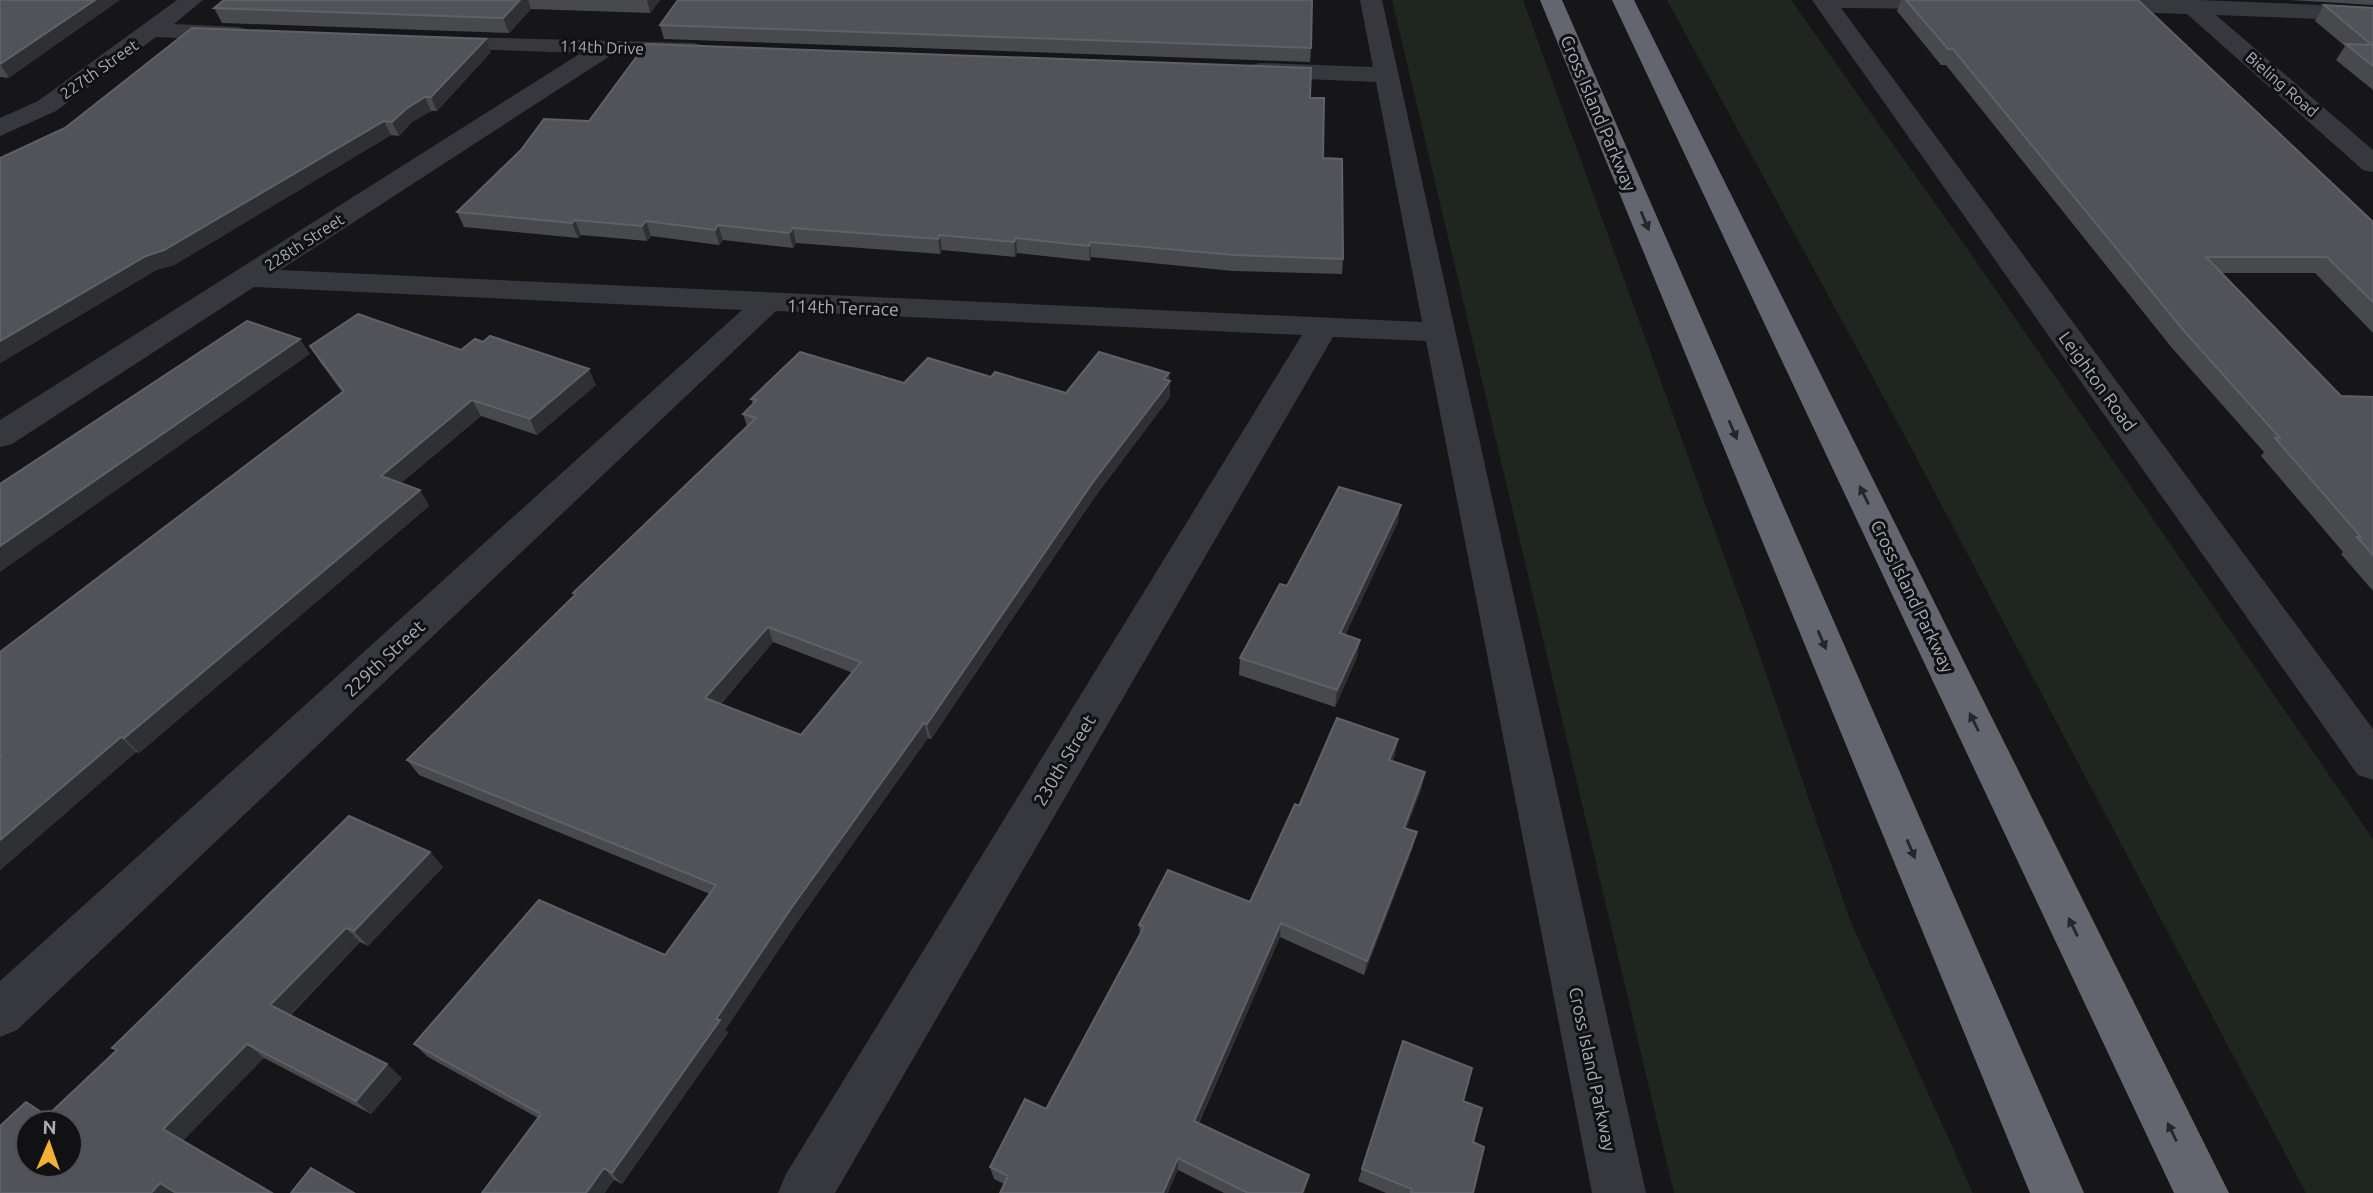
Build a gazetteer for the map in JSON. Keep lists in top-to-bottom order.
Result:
{
  "streets": {
    "highway": ["Cross Island Parkway"],
    "street": [
      "114th Drive",
      "227th Street",
      "Bieling Road",
      "228th Street",
      "114th Terrace",
      "Leighton Road",
      "229th Street",
      "230th Street"
    ]
  },
  "crossings": [
    ["114th Drive", "228th Street"],
    ["Cross Island Parkway", "114th Terrace"],
    ["228th Street", "114th Terrace"],
    ["114th Terrace", "229th Street"],
    ["114th Terrace", "230th Street"]
  ],
  "north": "top"
}
